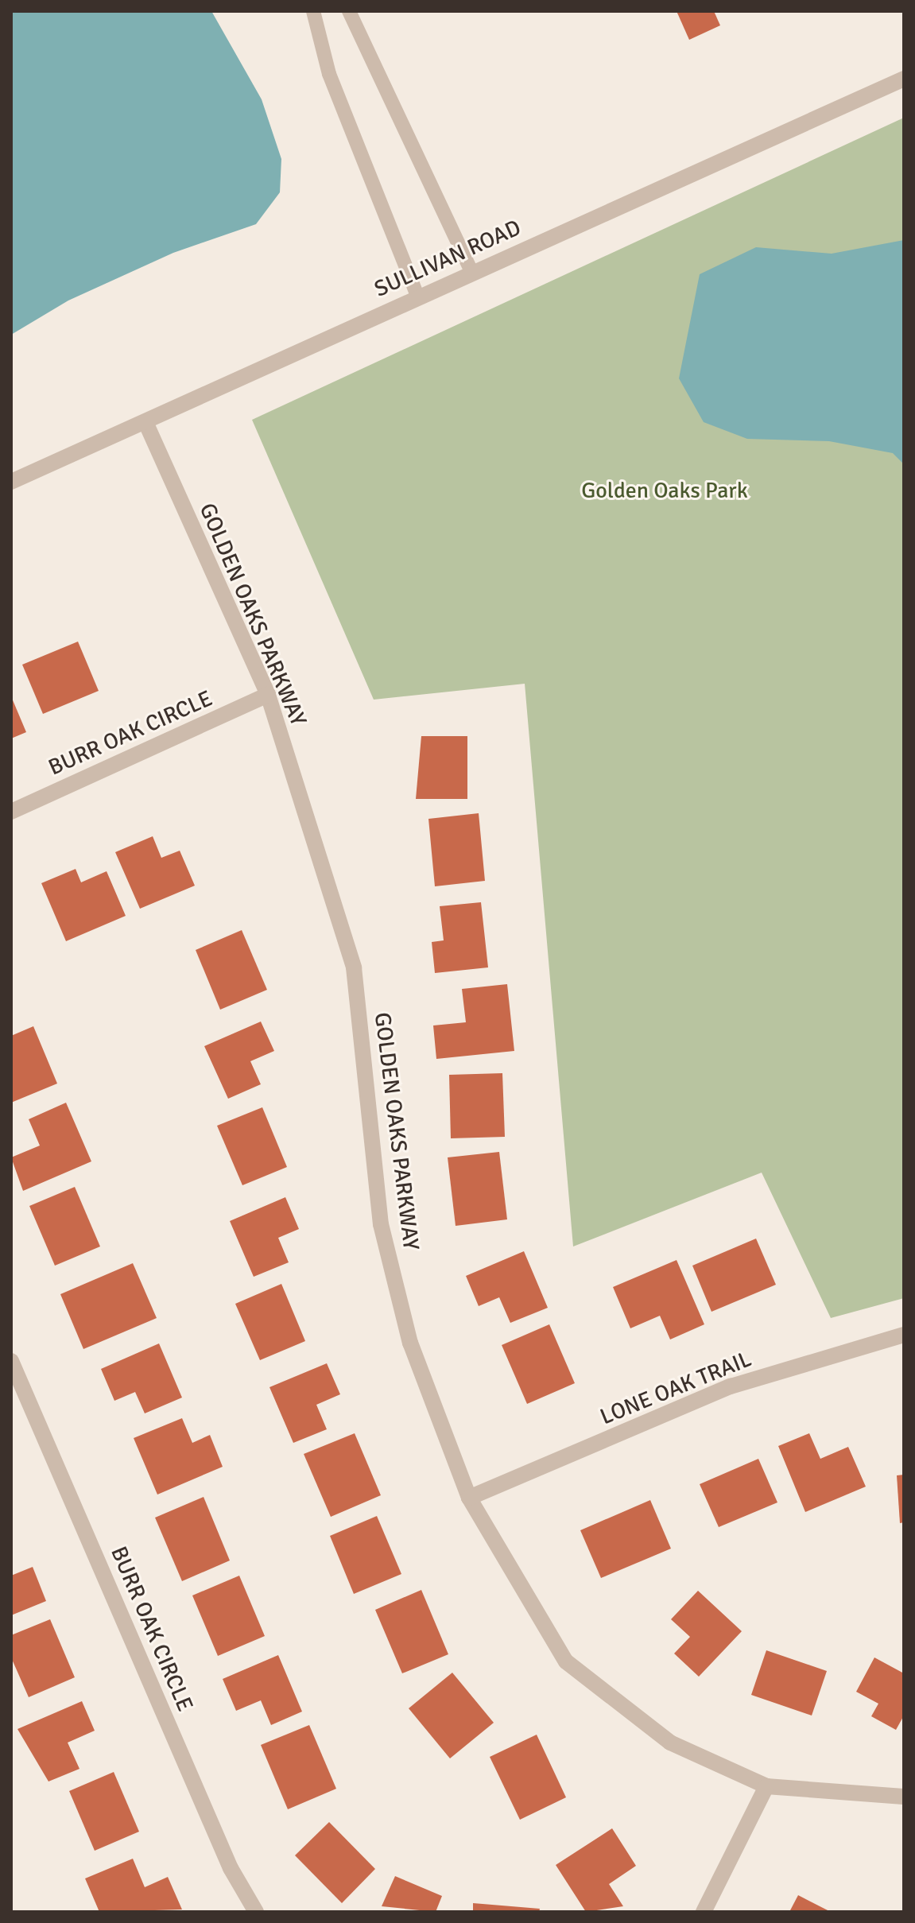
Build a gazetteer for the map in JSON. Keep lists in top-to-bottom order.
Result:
{
  "streets": {
    "street": [
      "SULLIVAN ROAD",
      "GOLDEN OAKS PARKWAY",
      "BURR OAK CIRCLE",
      "LONE OAK TRAIL"
    ]
  },
  "crossings": [
    ["SULLIVAN ROAD", "GOLDEN OAKS PARKWAY"],
    ["GOLDEN OAKS PARKWAY", "BURR OAK CIRCLE"],
    ["GOLDEN OAKS PARKWAY", "LONE OAK TRAIL"]
  ],
  "parks": ["Golden Oaks Park"]
}
